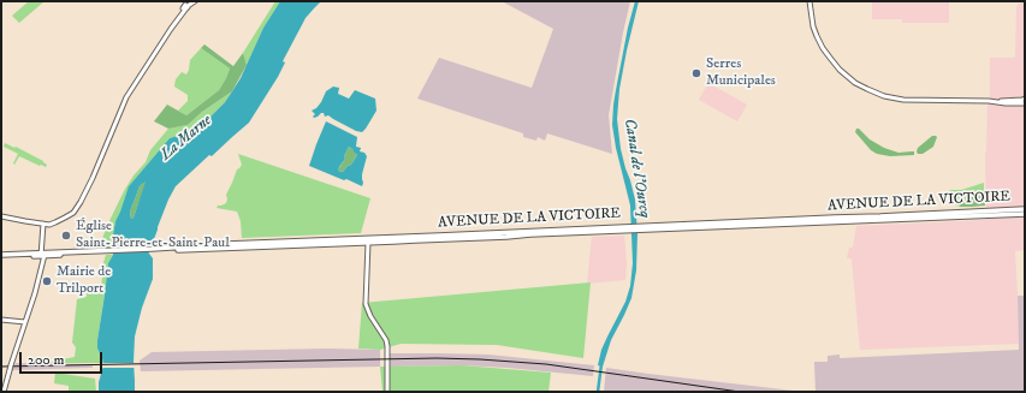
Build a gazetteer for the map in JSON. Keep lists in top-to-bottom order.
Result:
{
  "streets": {
    "main road": ["AVENUE DE LA VICTOIRE"]
  },
  "water": ["La Marne", "Canal de l'Ourcq"],
  "places": ["Serres Municipales", "Église Saint-Pierre-et-Saint-Paul", "Mairie de Trilport"],
  "scale_bar": "200 m"
}
